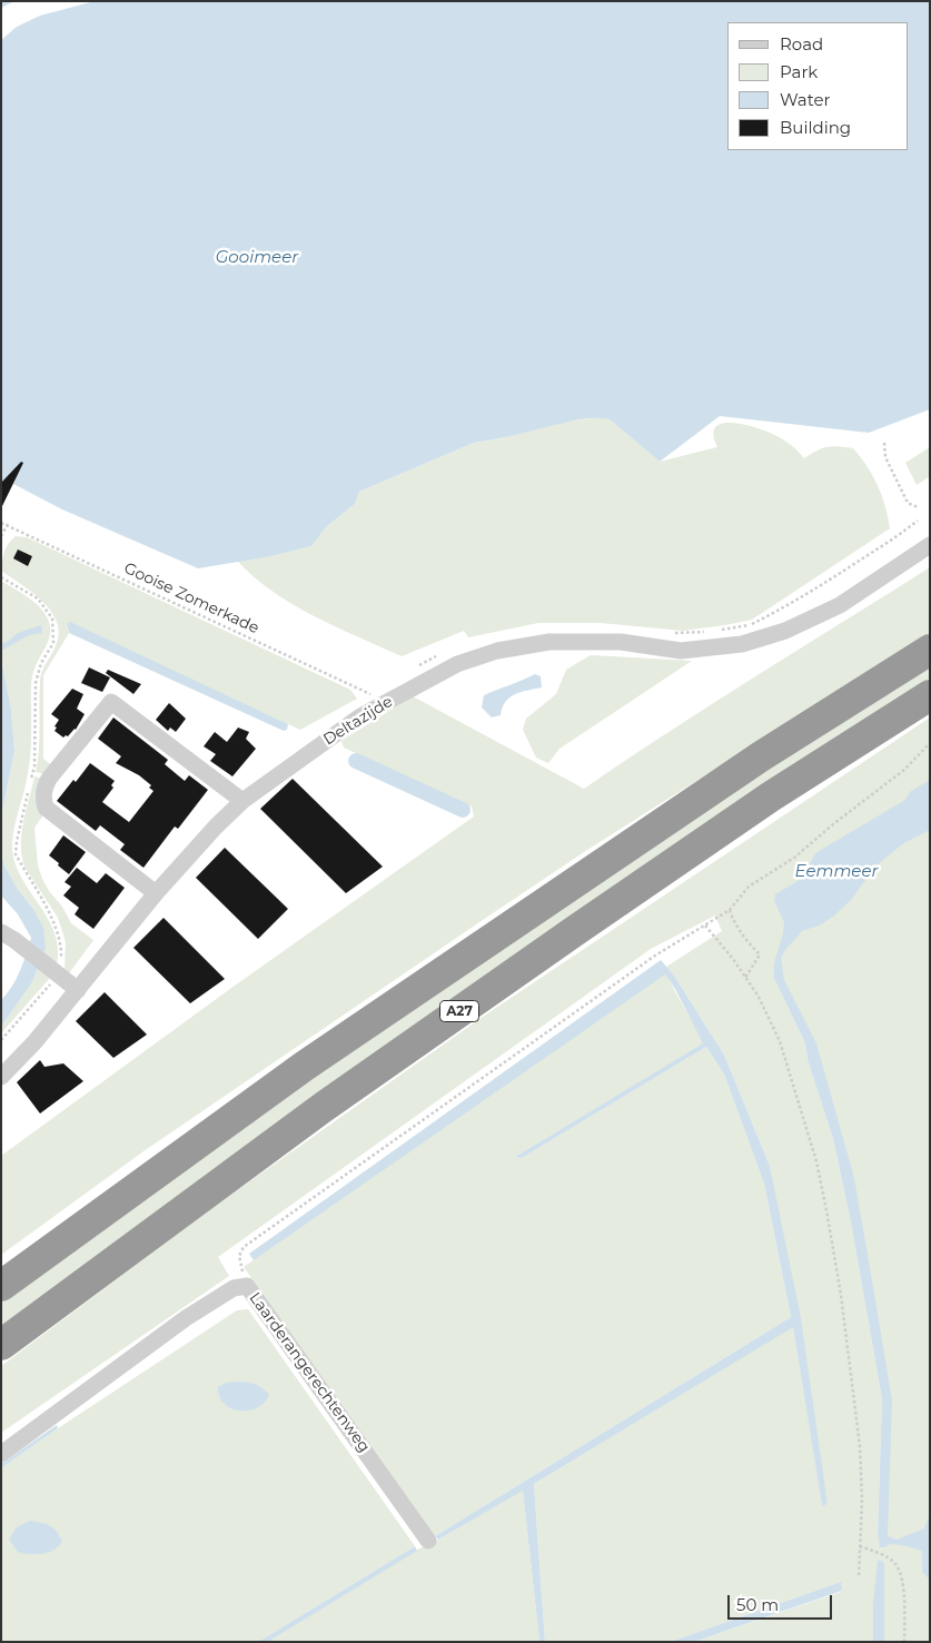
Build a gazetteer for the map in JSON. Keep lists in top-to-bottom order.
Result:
{
  "streets": {
    "highway": ["A27"],
    "street": ["Deltazijde", "Laarderangerechtenweg"],
    "path": ["Gooise Zomerkade"]
  },
  "water": ["Gooimeer", "Eemmeer"],
  "legend": [
    "Road",
    "Park",
    "Water",
    "Building"
  ],
  "scale_bar": "50 m"
}
